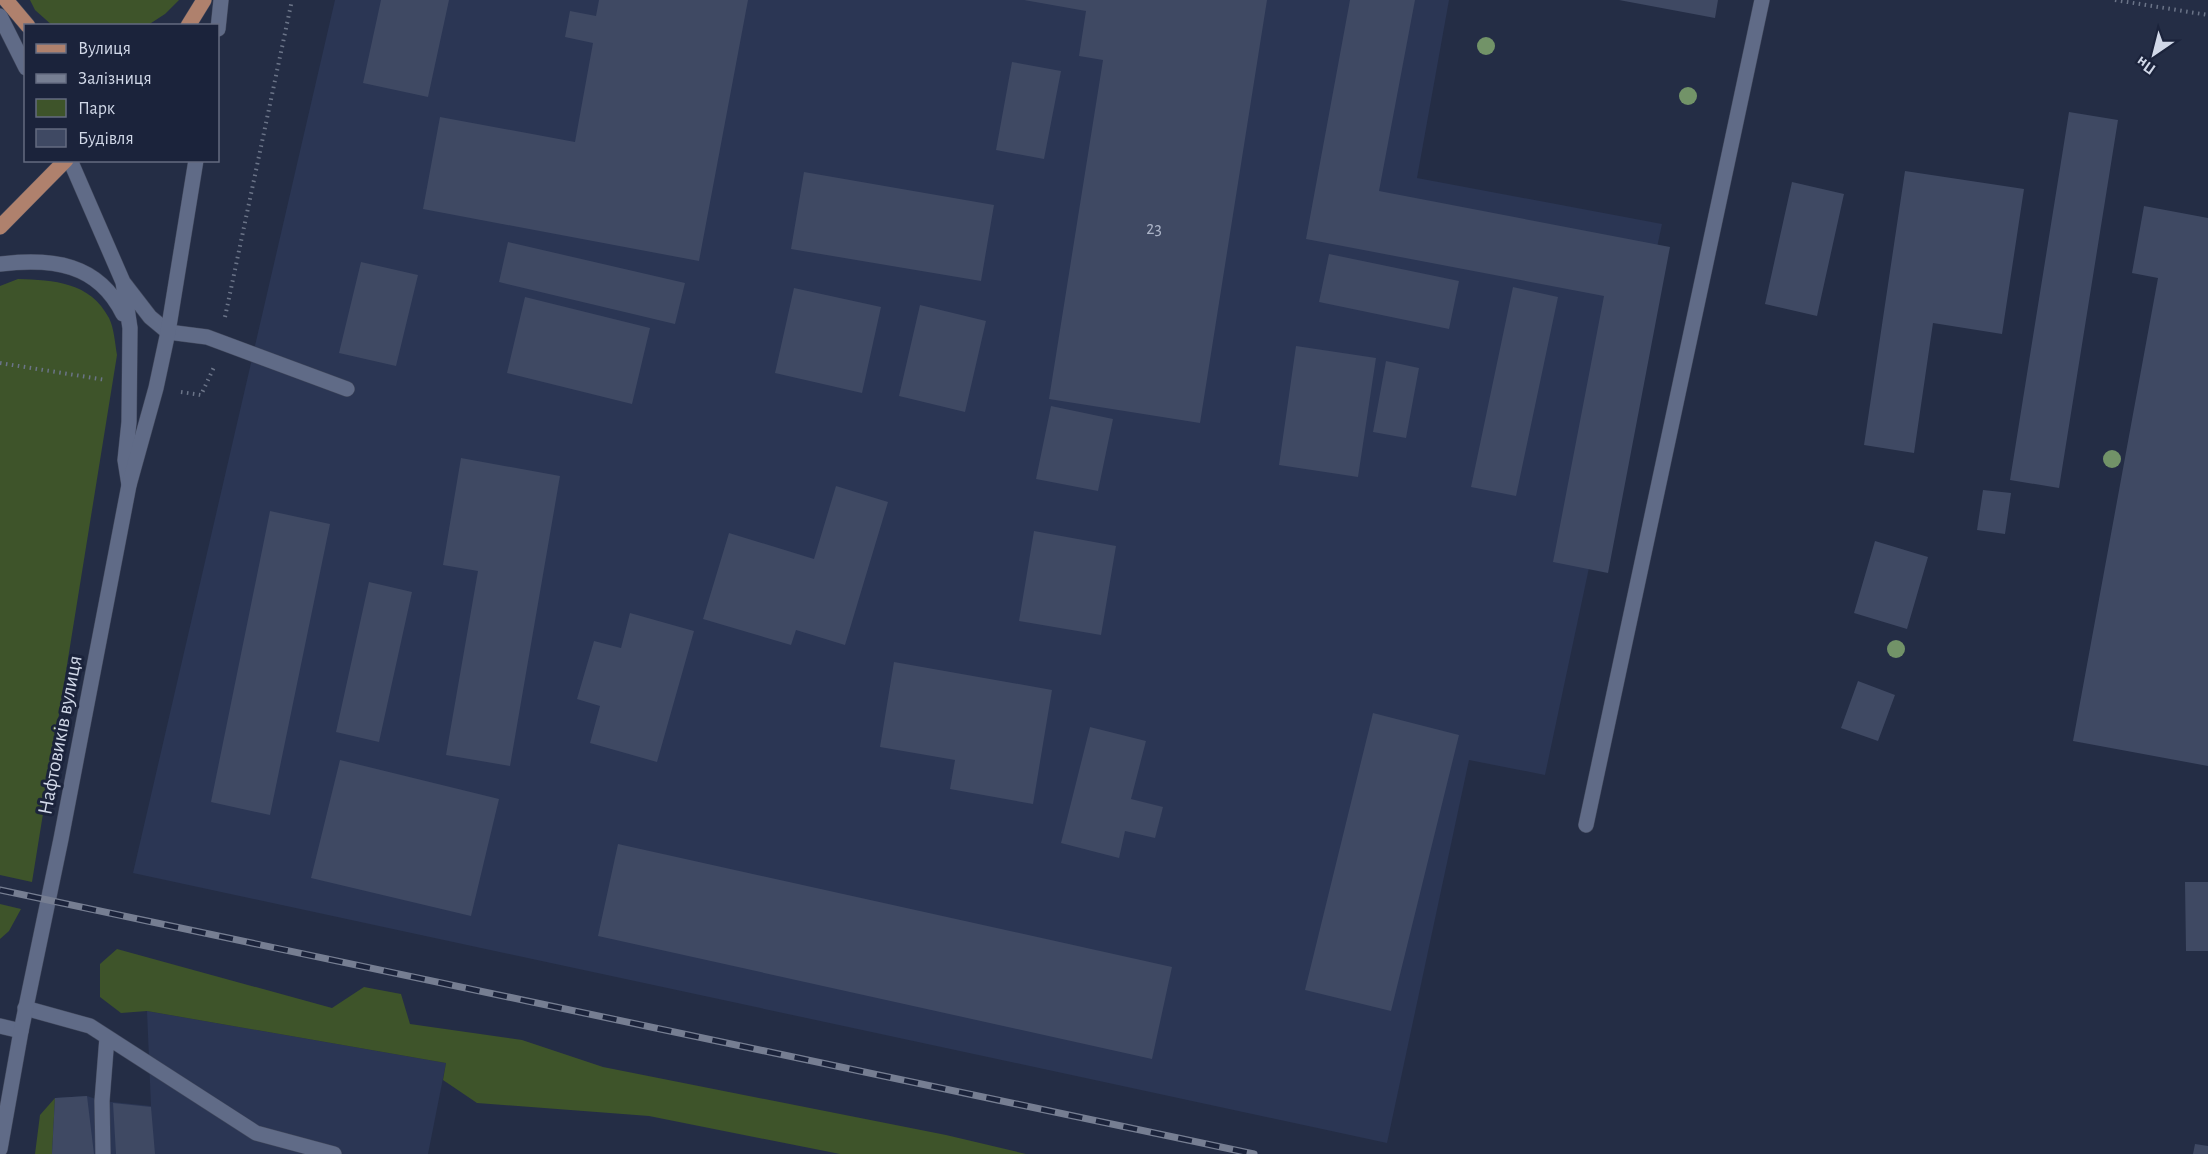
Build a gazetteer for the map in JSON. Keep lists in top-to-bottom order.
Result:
{
  "streets": {
    "street": ["Нафтовиків вулиця"]
  },
  "house_numbers": ["23"],
  "legend": [
    "Вулиця",
    "Залізниця",
    "Парк",
    "Будівля"
  ],
  "north": "bottom left"
}
